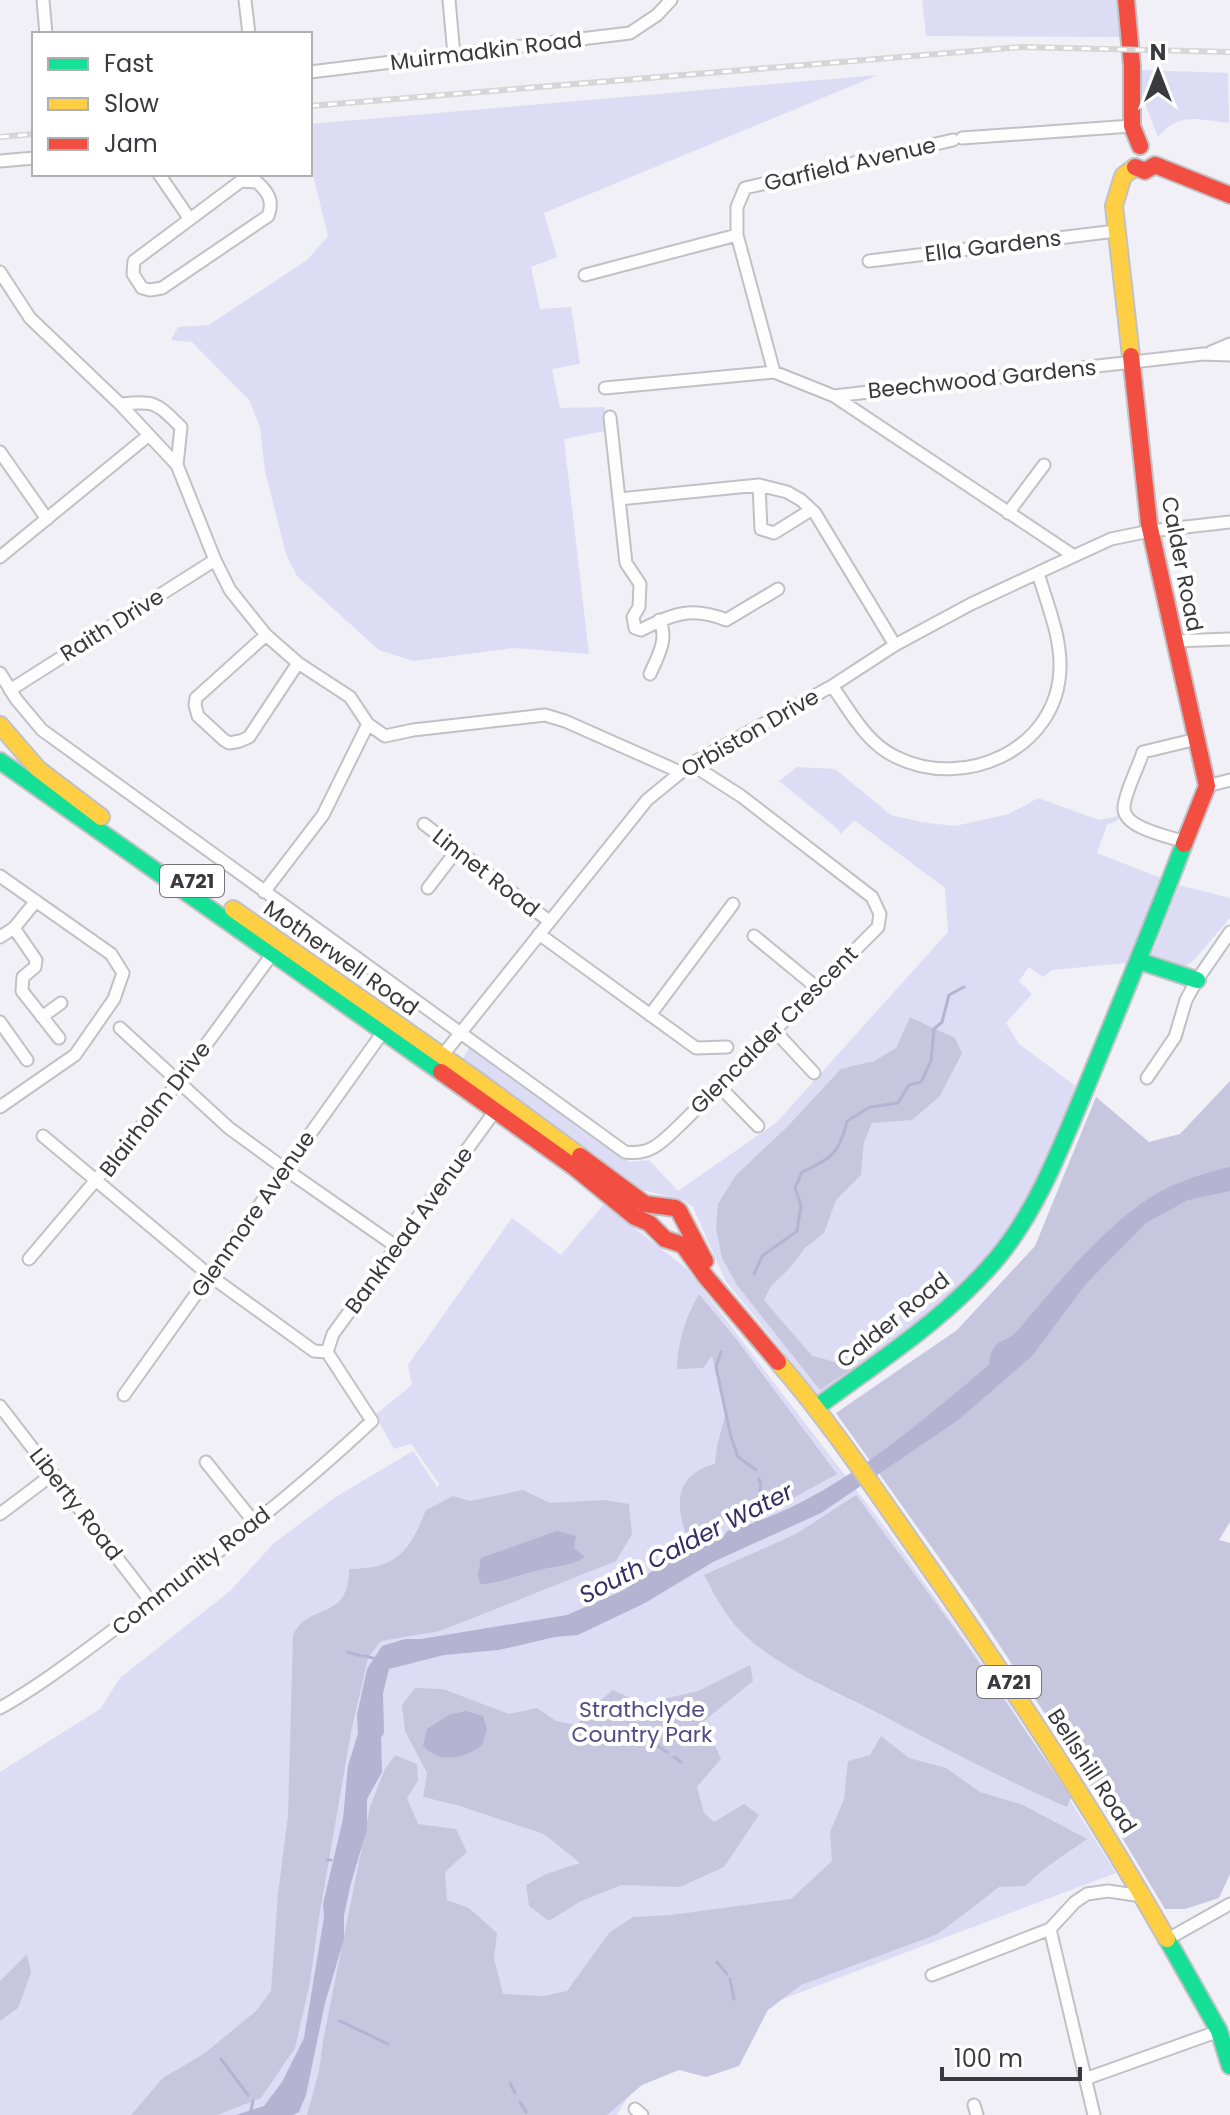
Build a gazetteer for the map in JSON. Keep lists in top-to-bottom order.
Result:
{
  "streets": {
    "main road": [
      "Calder Road",
      "A721",
      "Motherwell Road",
      "Bellshill Road"
    ],
    "street": [
      "Muirmadkin Road",
      "Garfield Avenue",
      "Ella Gardens",
      "Beechwood Gardens",
      "Raith Drive",
      "Orbiston Drive",
      "Linnet Road",
      "Glencalder Crescent",
      "Blairholm Drive",
      "Glenmore Avenue",
      "Bankhead Avenue",
      "Liberty Road",
      "Community Road"
    ]
  },
  "crossings": [
    ["Garfield Avenue", "Beechwood Gardens"],
    ["Ella Gardens", "Calder Road"],
    ["Beechwood Gardens", "Calder Road"],
    ["Beechwood Gardens", "Orbiston Drive"],
    ["Calder Road", "Orbiston Drive"],
    ["Calder Road", "A721"],
    ["Calder Road", "Bellshill Road"],
    ["Raith Drive", "Motherwell Road"],
    ["Orbiston Drive", "Linnet Road"],
    ["Orbiston Drive", "Motherwell Road"],
    ["Orbiston Drive", "Glencalder Crescent"],
    ["A721", "Motherwell Road"],
    ["A721", "Bellshill Road"],
    ["Motherwell Road", "Glencalder Crescent"],
    ["Motherwell Road", "Blairholm Drive"],
    ["Motherwell Road", "Glenmore Avenue"],
    ["Motherwell Road", "Bankhead Avenue"],
    ["Bankhead Avenue", "Community Road"],
    ["Liberty Road", "Community Road"]
  ],
  "water": ["South Calder Water"],
  "parks": ["Strathclyde Country Park"],
  "legend": ["Fast", "Slow", "Jam"],
  "scale_bar": "100 m",
  "north": "top"
}
